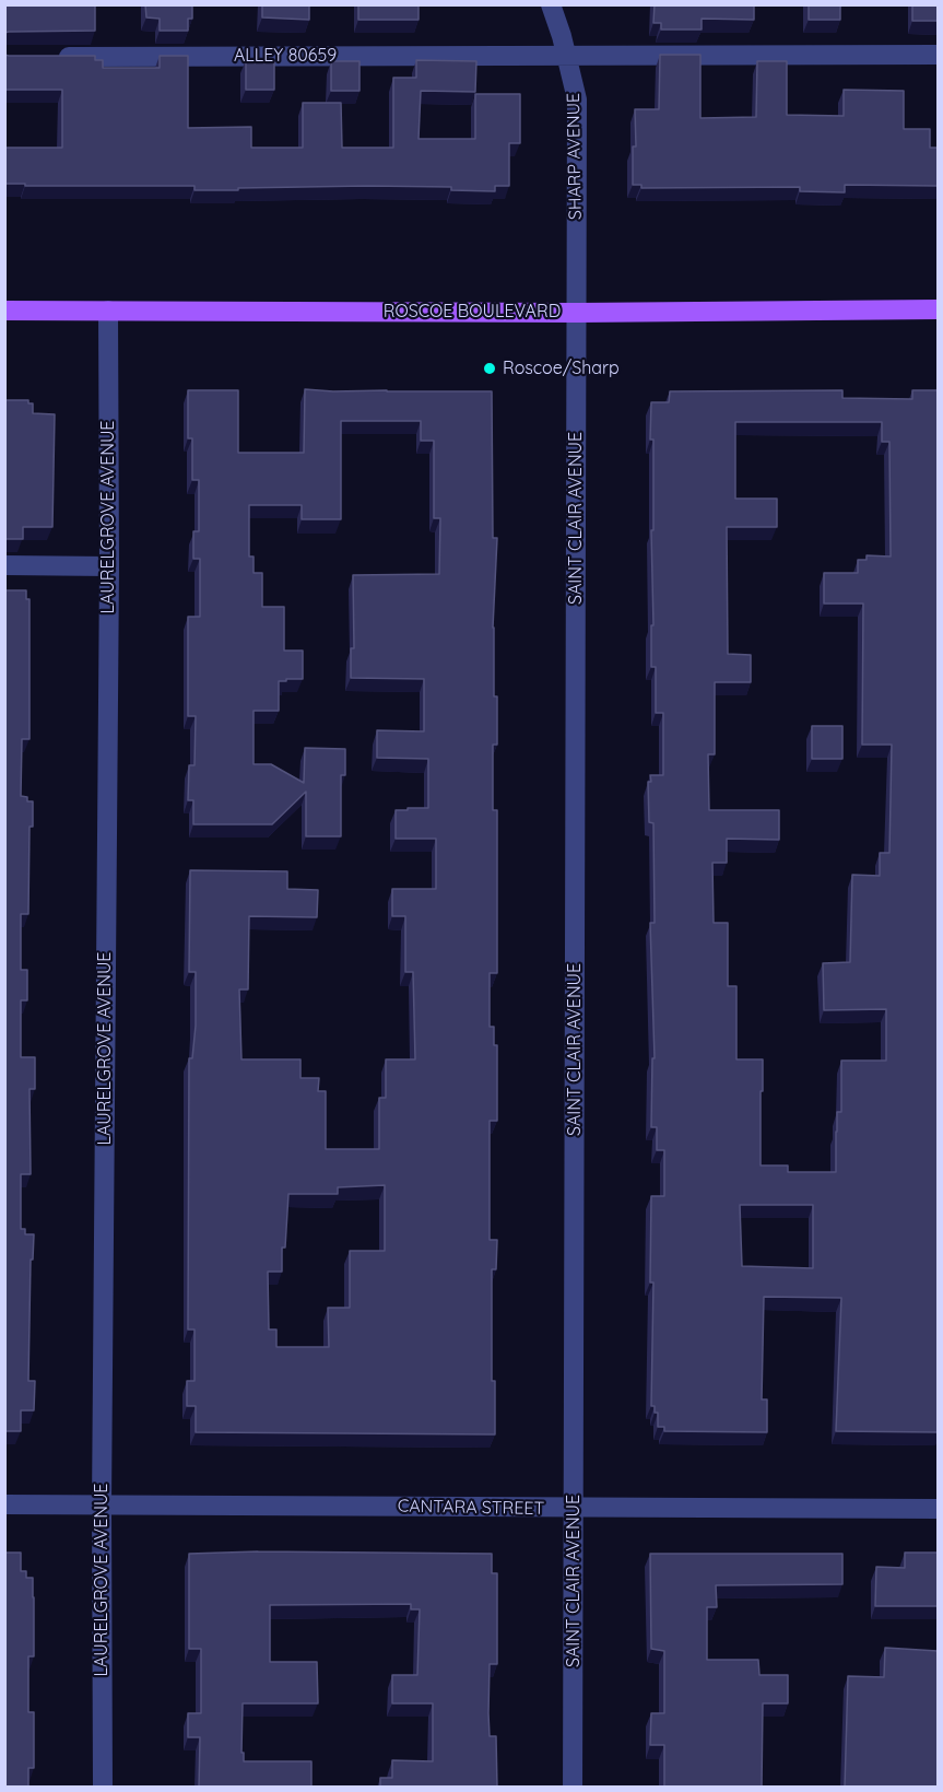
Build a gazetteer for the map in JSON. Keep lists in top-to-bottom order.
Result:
{
  "streets": {
    "main road": ["ROSCOE BOULEVARD"],
    "street": [
      "ALLEY 80659",
      "SHARP AVENUE",
      "LAURELGROVE AVENUE",
      "SAINT CLAIR AVENUE",
      "CANTARA STREET"
    ]
  },
  "crossings": [
    ["ALLEY 80659", "SHARP AVENUE"],
    ["SHARP AVENUE", "ROSCOE BOULEVARD"],
    ["SHARP AVENUE", "SAINT CLAIR AVENUE"],
    ["ROSCOE BOULEVARD", "LAURELGROVE AVENUE"],
    ["ROSCOE BOULEVARD", "SAINT CLAIR AVENUE"],
    ["LAURELGROVE AVENUE", "CANTARA STREET"],
    ["SAINT CLAIR AVENUE", "CANTARA STREET"]
  ],
  "places": ["Roscoe/Sharp"]
}
